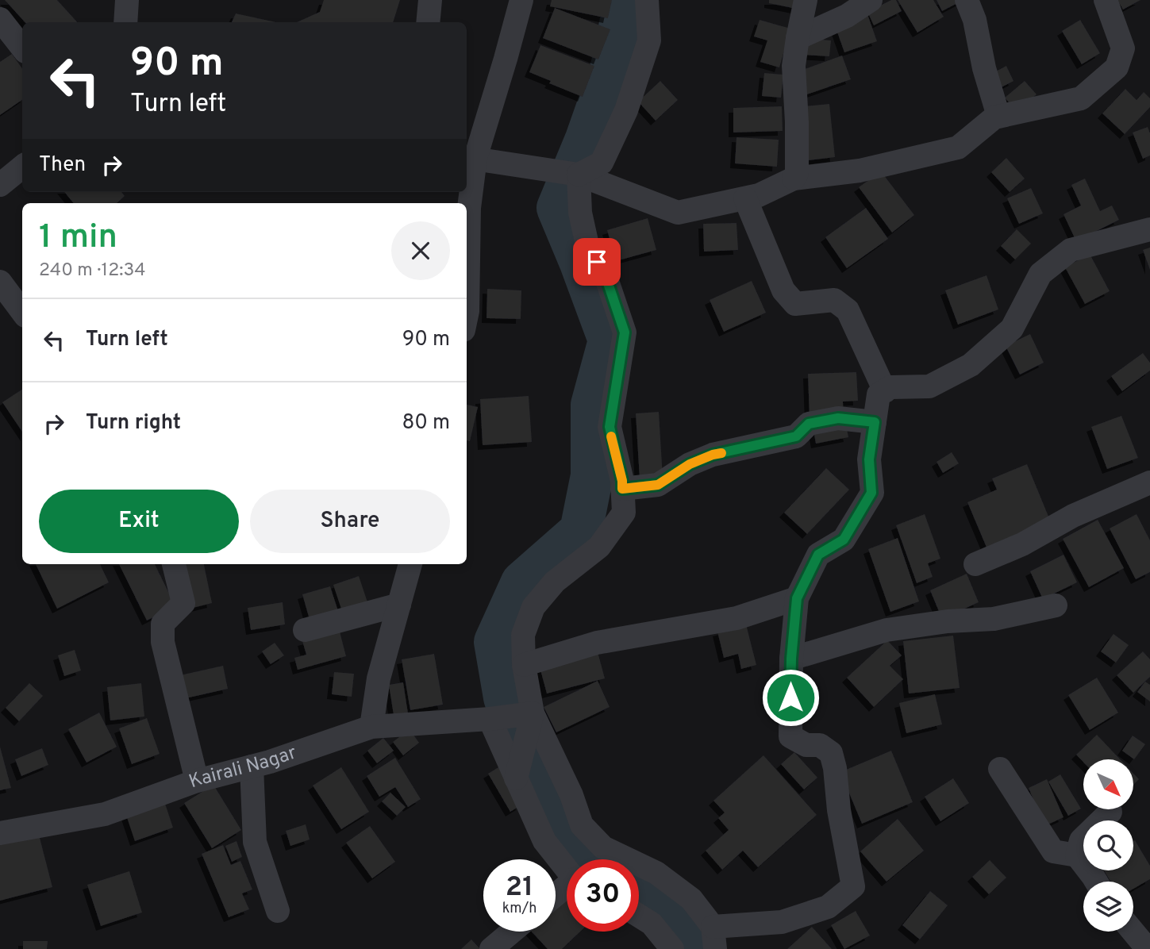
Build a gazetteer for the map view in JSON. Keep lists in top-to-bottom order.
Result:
{
  "streets": {
    "street": ["Kairali Nagar"]
  },
  "north": "bottom right",
  "page": {
    "turn": ["90 m", "Turn left"],
    "then": "Then",
    "heading": ["1 min", "240 m · 12:34"],
    "list": [
      {
        "name": "Turn left",
        "value": "90 m"
      },
      {
        "name": "Turn right",
        "value": "80 m"
      }
    ],
    "buttons": ["Exit", "Share"],
    "speed": "21 km/h",
    "limit": "30"
  }
}
